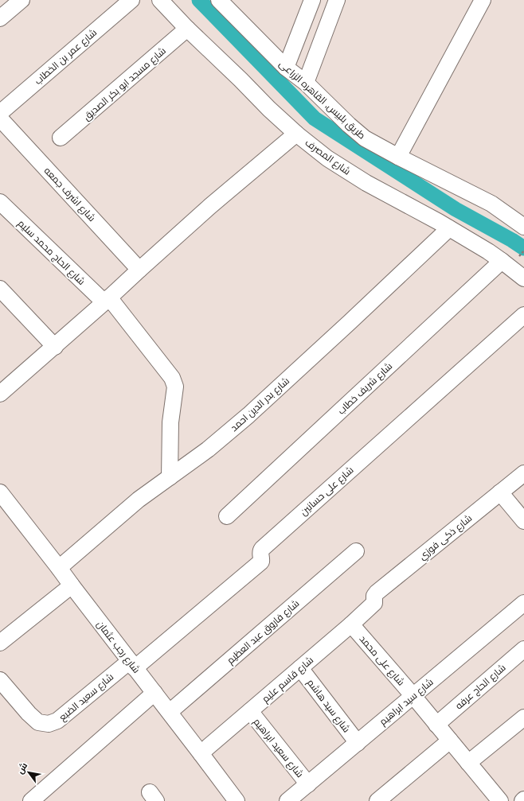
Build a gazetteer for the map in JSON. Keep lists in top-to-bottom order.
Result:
{
  "streets": {
    "street": [
      "شارع عمر بن الخطاب",
      "شارع مسجد ابو بكر الصديق",
      "طريق بلبيس, القاهره الزراعى",
      "شارع المصرف",
      "شارع اشرف جمعه",
      "شارع الحاج محمد سليم",
      "شارع شريف خطاب",
      "شارع بدر الدين احمد",
      "شارع على حسانين",
      "شارع ذكى فوزي",
      "شارع فاروق عبد العظيم",
      "شارع رجب عثمان",
      "شارع على محمد",
      "شارع قاسم عليم",
      "شارع الحاج عرفه",
      "شارع سعيد الضبع",
      "شارع سيد ابراهيم",
      "شارع سيد هاشم",
      "شارع سعيد ابراهيم"
    ]
  },
  "crossings": [
    ["شارع مسجد ابو بكر الصديق", "شارع المصرف"],
    ["شارع المصرف", "شارع شريف خطاب"],
    ["شارع المصرف", "شارع بدر الدين احمد"],
    ["شارع الحاج محمد سليم", "شارع بدر الدين احمد"],
    ["شارع بدر الدين احمد", "شارع رجب عثمان"],
    ["شارع على حسانين", "شارع رجب عثمان"],
    ["شارع على حسانين", "شارع سعيد الضبع"],
    ["شارع ذكى فوزي", "شارع قاسم عليم"],
    ["شارع فاروق عبد العظيم", "شارع رجب عثمان"],
    ["شارع رجب عثمان", "شارع قاسم عليم"],
    ["شارع رجب عثمان", "شارع سعيد الضبع"],
    ["شارع على محمد", "شارع قاسم عليم"],
    ["شارع على محمد", "شارع الحاج عرفه"],
    ["شارع على محمد", "شارع سيد ابراهيم"],
    ["شارع قاسم عليم", "شارع سيد هاشم"],
    ["شارع قاسم عليم", "شارع سعيد ابراهيم"],
    ["شارع سيد ابراهيم", "شارع سيد هاشم"],
    ["شارع سيد ابراهيم", "شارع سعيد ابراهيم"]
  ],
  "north": "top left"
}
